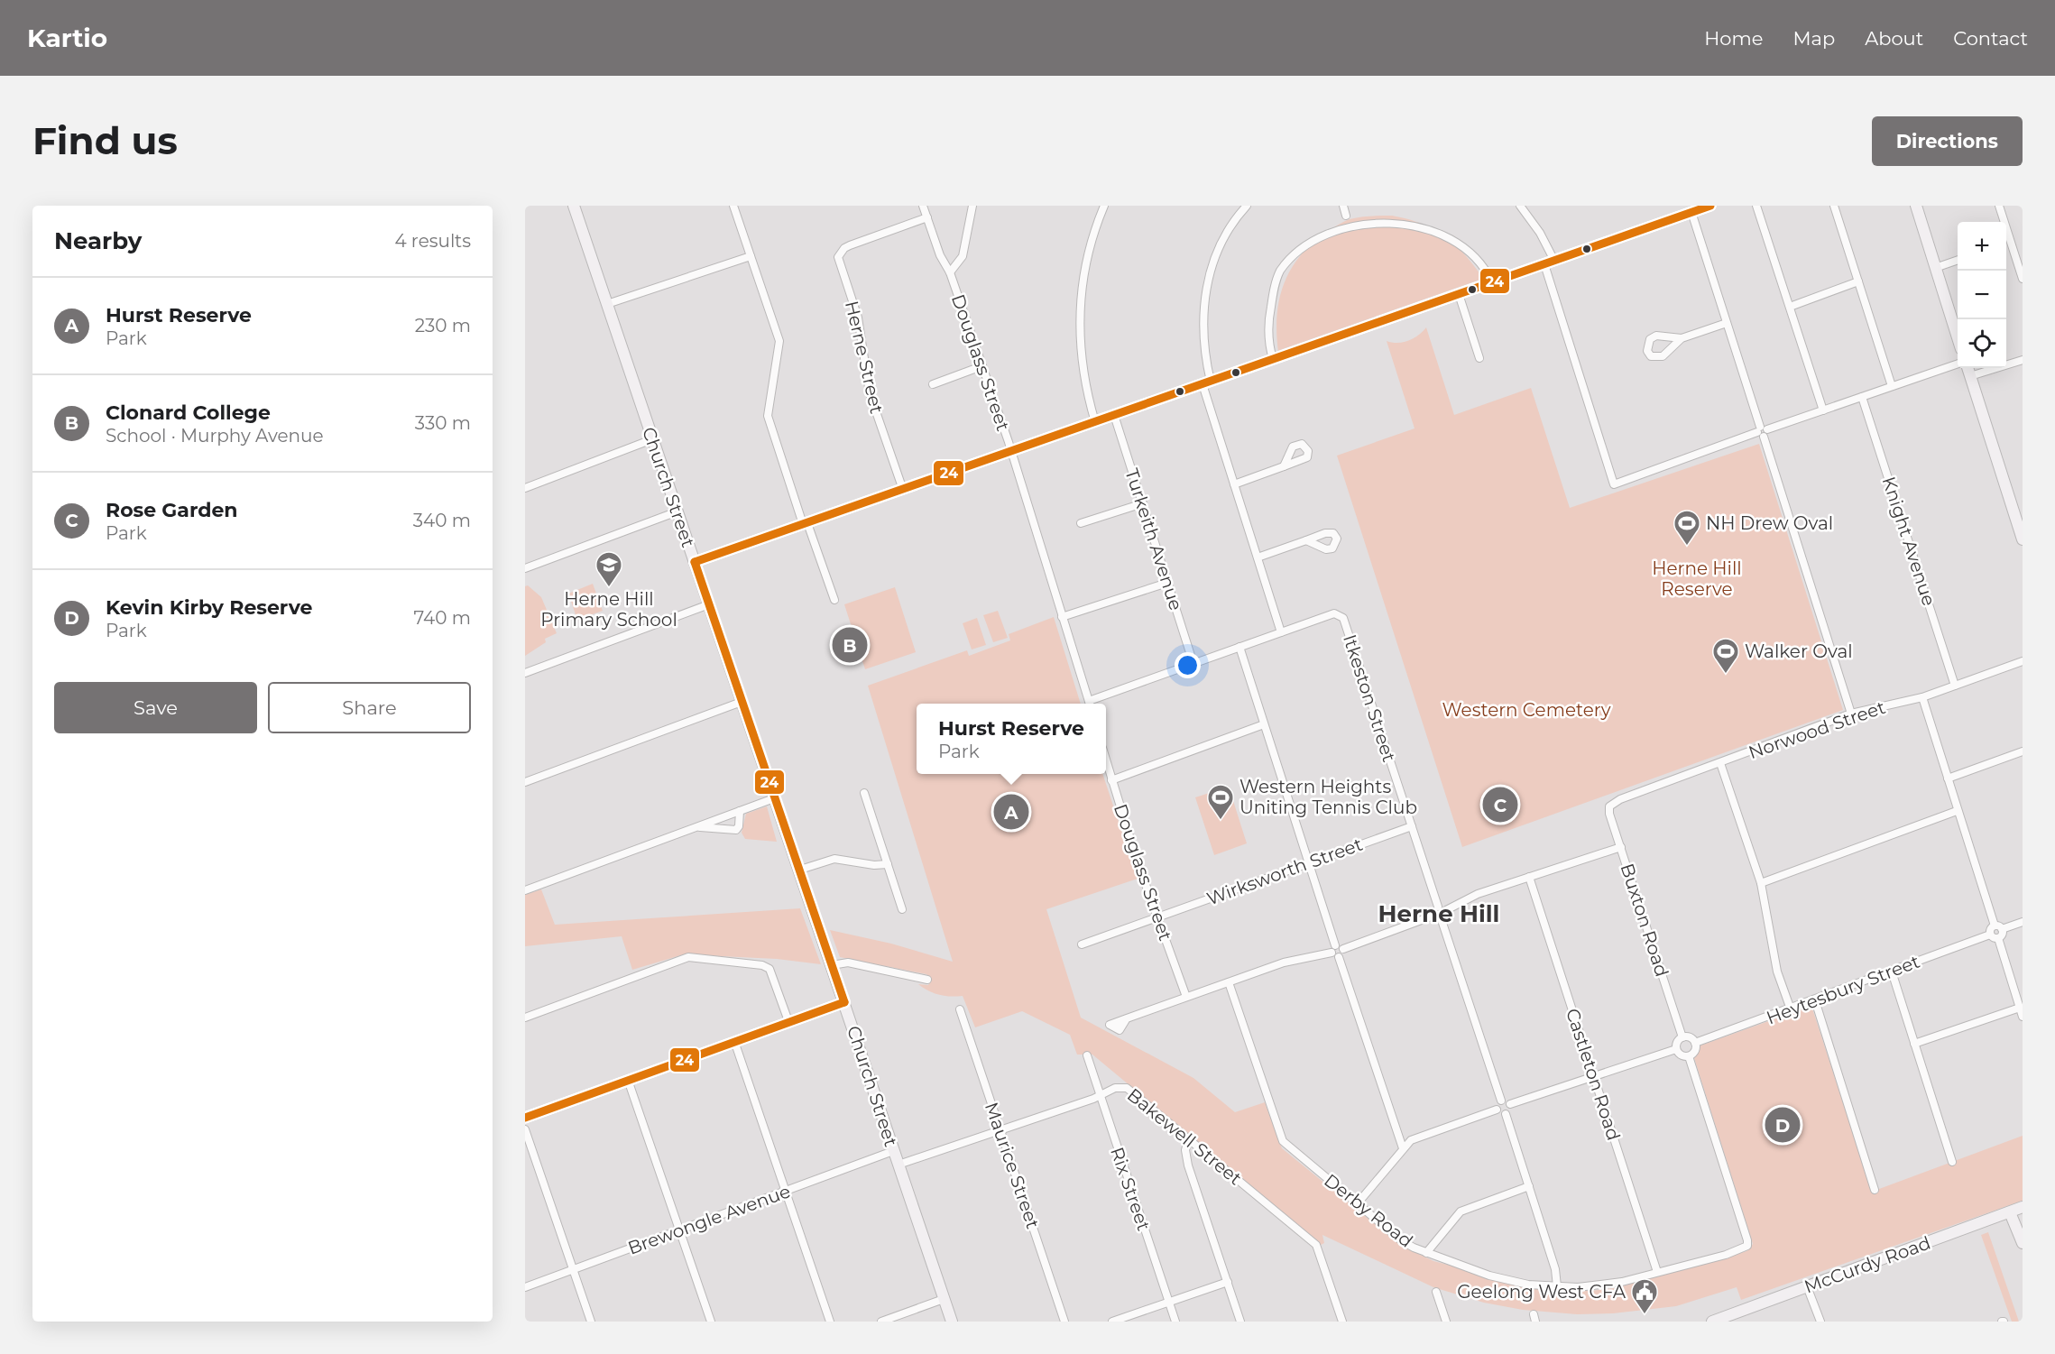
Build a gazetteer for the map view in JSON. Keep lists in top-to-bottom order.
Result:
{
  "streets": {
    "street": [
      "Herne Street",
      "Douglass Street",
      "Church Street",
      "Turkeith Avenue",
      "Knight Avenue",
      "Itkeston Street",
      "Norwood Street",
      "Wirksworth Street",
      "Buxton Road",
      "Heytesbury Street",
      "Castleton Road",
      "Bakewell Street",
      "Maurice Street",
      "Rix Street",
      "Derby Road",
      "Brewongle Avenue",
      "McCurdy Road"
    ]
  },
  "crossings": [
    ["Herne Street", "Douglass Street"],
    ["Douglass Street", "Wirksworth Street"],
    ["Church Street", "Bakewell Street"],
    ["Church Street", "Brewongle Avenue"],
    ["Knight Avenue", "Norwood Street"],
    ["Itkeston Street", "Wirksworth Street"],
    ["Norwood Street", "Buxton Road"],
    ["Buxton Road", "Heytesbury Street"],
    ["Buxton Road", "Derby Road"],
    ["Heytesbury Street", "Derby Road"],
    ["Castleton Road", "Derby Road"],
    ["Bakewell Street", "Maurice Street"],
    ["Bakewell Street", "Rix Street"]
  ],
  "districts": ["Herne Hill"],
  "parks": ["Herne Hill Reserve", "Western Cemetery"],
  "places": {
    "sports": ["NH Drew Oval", "Walker Oval", "Western Heights Uniting Tennis Club"],
    "school or university": ["Herne Hill Primary School"],
    "public building": ["Geelong West CFA"]
  },
  "lines": ["transit line 24"],
  "page": {
    "header": "Kartio",
    "nav": [
      "Home",
      "Map",
      "About",
      "Contact"
    ],
    "buttons": [
      "Directions",
      ["Save", "Share"]
    ],
    "title": "Find us",
    "heading": ["Nearby", "4 results"],
    "map_buttons": ["+", "−"],
    "list": [
      {
        "mark": "A",
        "name": "Hurst Reserve",
        "note": "Park",
        "value": "230 m"
      },
      {
        "mark": "B",
        "name": "Clonard College",
        "note": "School · Murphy Avenue",
        "value": "330 m"
      },
      {
        "mark": "C",
        "name": "Rose Garden",
        "note": "Park",
        "value": "340 m"
      },
      {
        "mark": "D",
        "name": "Kevin Kirby Reserve",
        "note": "Park",
        "value": "740 m"
      }
    ],
    "pins": [
      "B",
      "C",
      "A",
      "D"
    ],
    "popup": ["Hurst Reserve", "Park"]
  }
}
